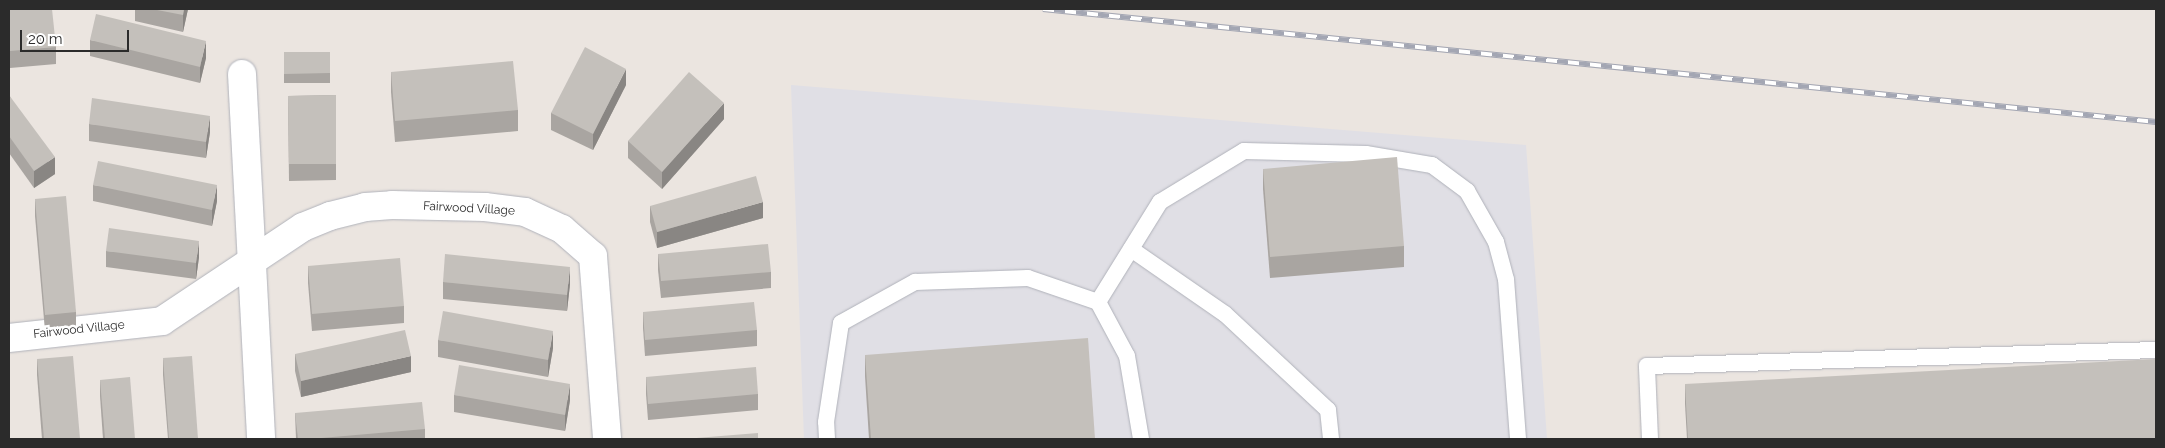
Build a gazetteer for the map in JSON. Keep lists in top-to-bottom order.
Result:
{
  "streets": {
    "street": ["Fairwood Village"]
  },
  "scale_bar": "20 m"
}
